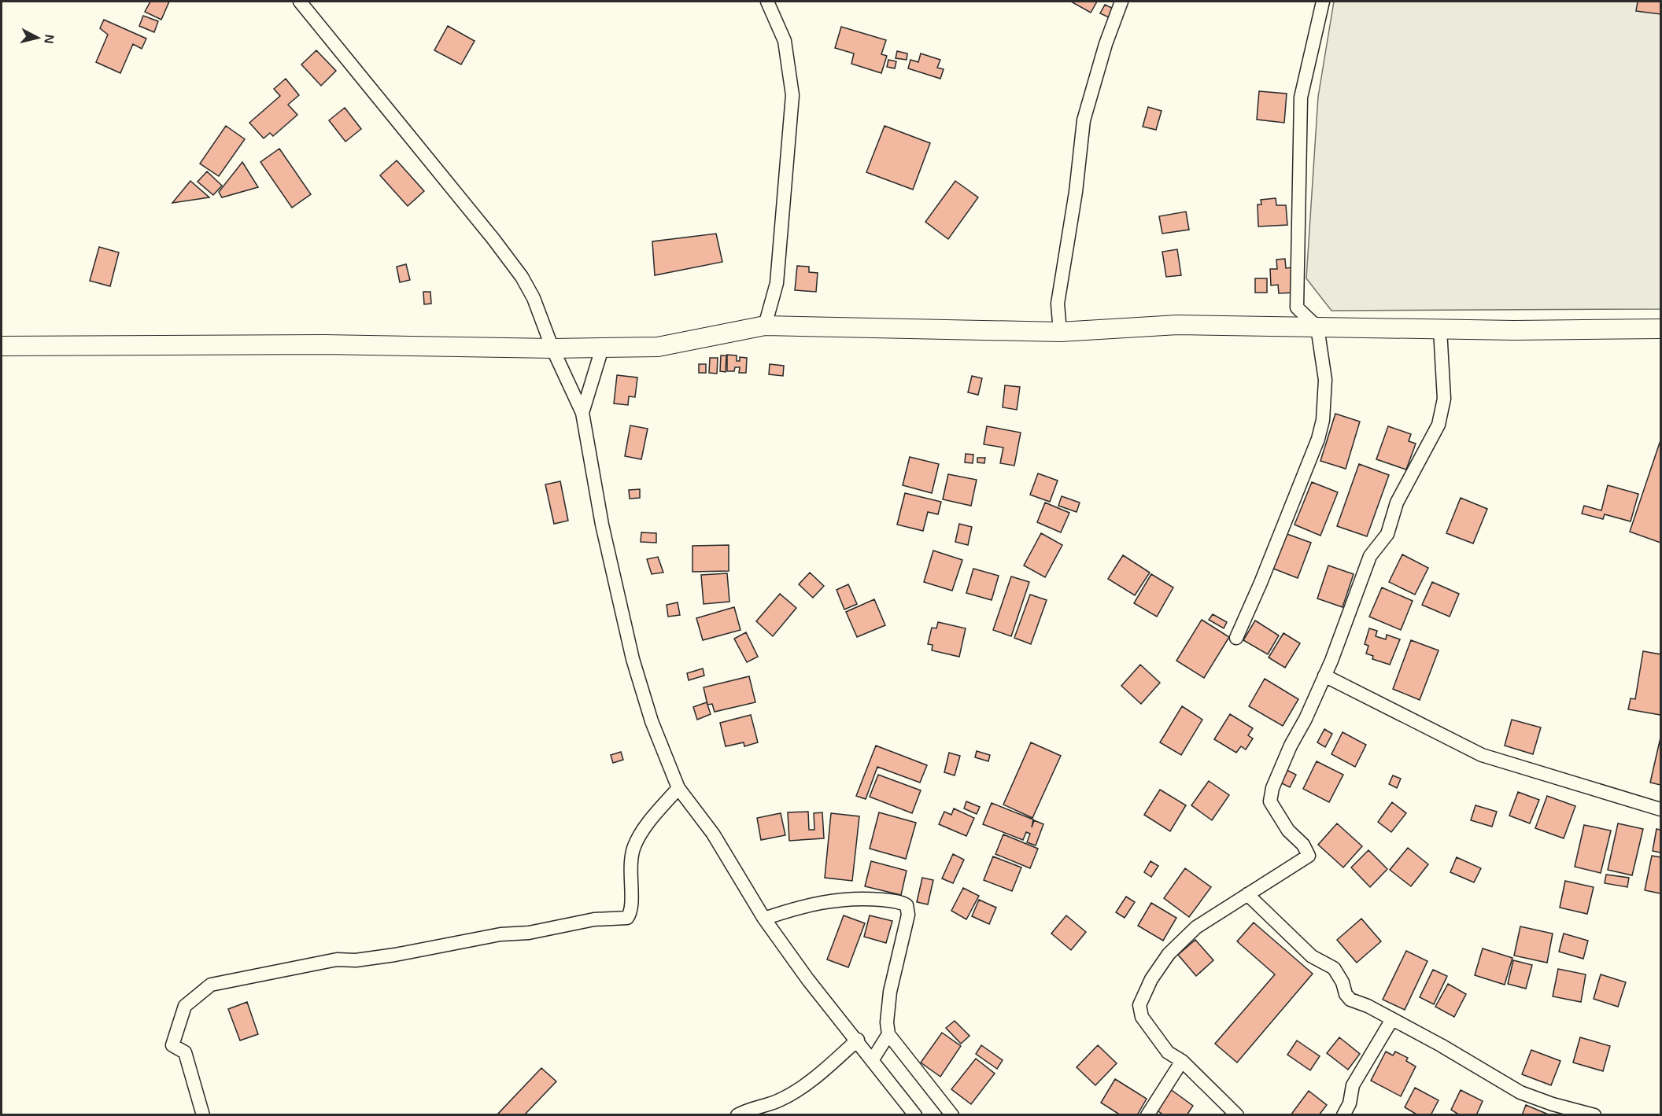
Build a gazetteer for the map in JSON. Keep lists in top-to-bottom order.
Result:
{
  "north": "right"
}
